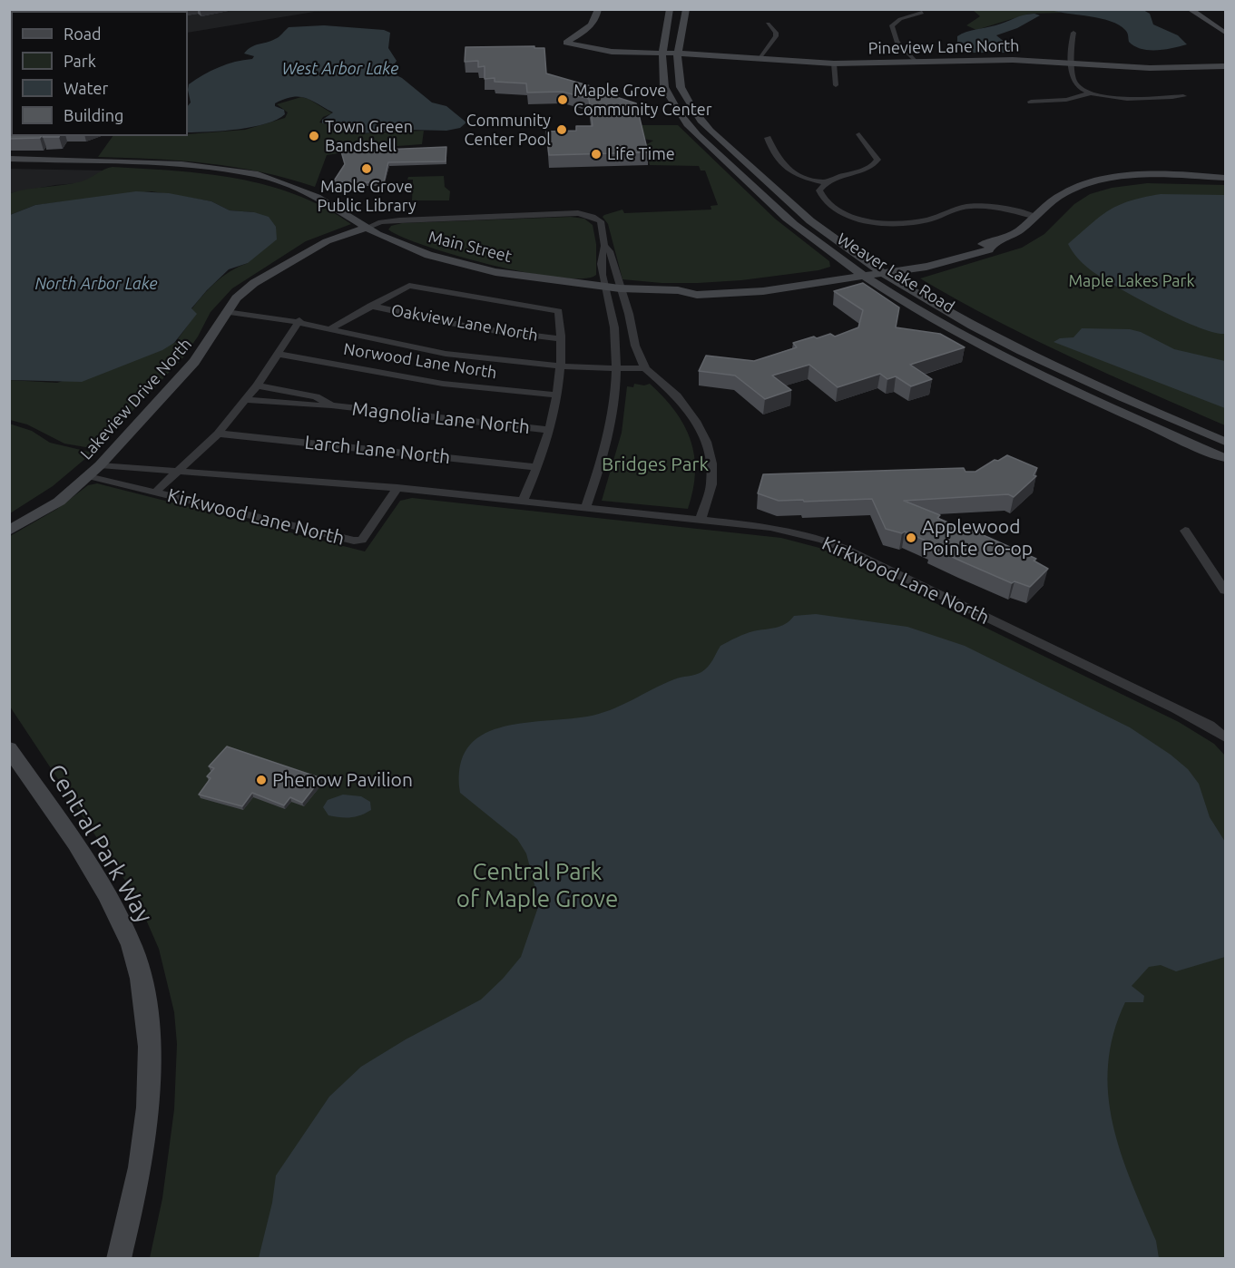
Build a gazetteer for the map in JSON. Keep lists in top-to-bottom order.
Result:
{
  "streets": {
    "street": [
      "Pineview Lane North",
      "Main Street",
      "Weaver Lake Road",
      "Oakview Lane North",
      "Norwood Lane North",
      "Lakeview Drive North",
      "Magnolia Lane North",
      "Larch Lane North",
      "Kirkwood Lane North",
      "Central Park Way"
    ]
  },
  "crossings": [
    ["Pineview Lane North", "Weaver Lake Road"],
    ["Main Street", "Weaver Lake Road"],
    ["Main Street", "Lakeview Drive North"],
    ["Oakview Lane North", "Lakeview Drive North"],
    ["Lakeview Drive North", "Kirkwood Lane North"]
  ],
  "water": ["West Arbor Lake", "North Arbor Lake"],
  "parks": ["Maple Lakes Park", "Bridges Park", "Central Park of Maple Grove"],
  "places": [
    "Maple Grove Community Center",
    "Community Center Pool",
    "Town Green Bandshell",
    "Life Time",
    "Maple Grove Public Library",
    "Applewood Pointe Co-op",
    "Phenow Pavilion"
  ],
  "legend": [
    "Road",
    "Park",
    "Water",
    "Building"
  ]
}
